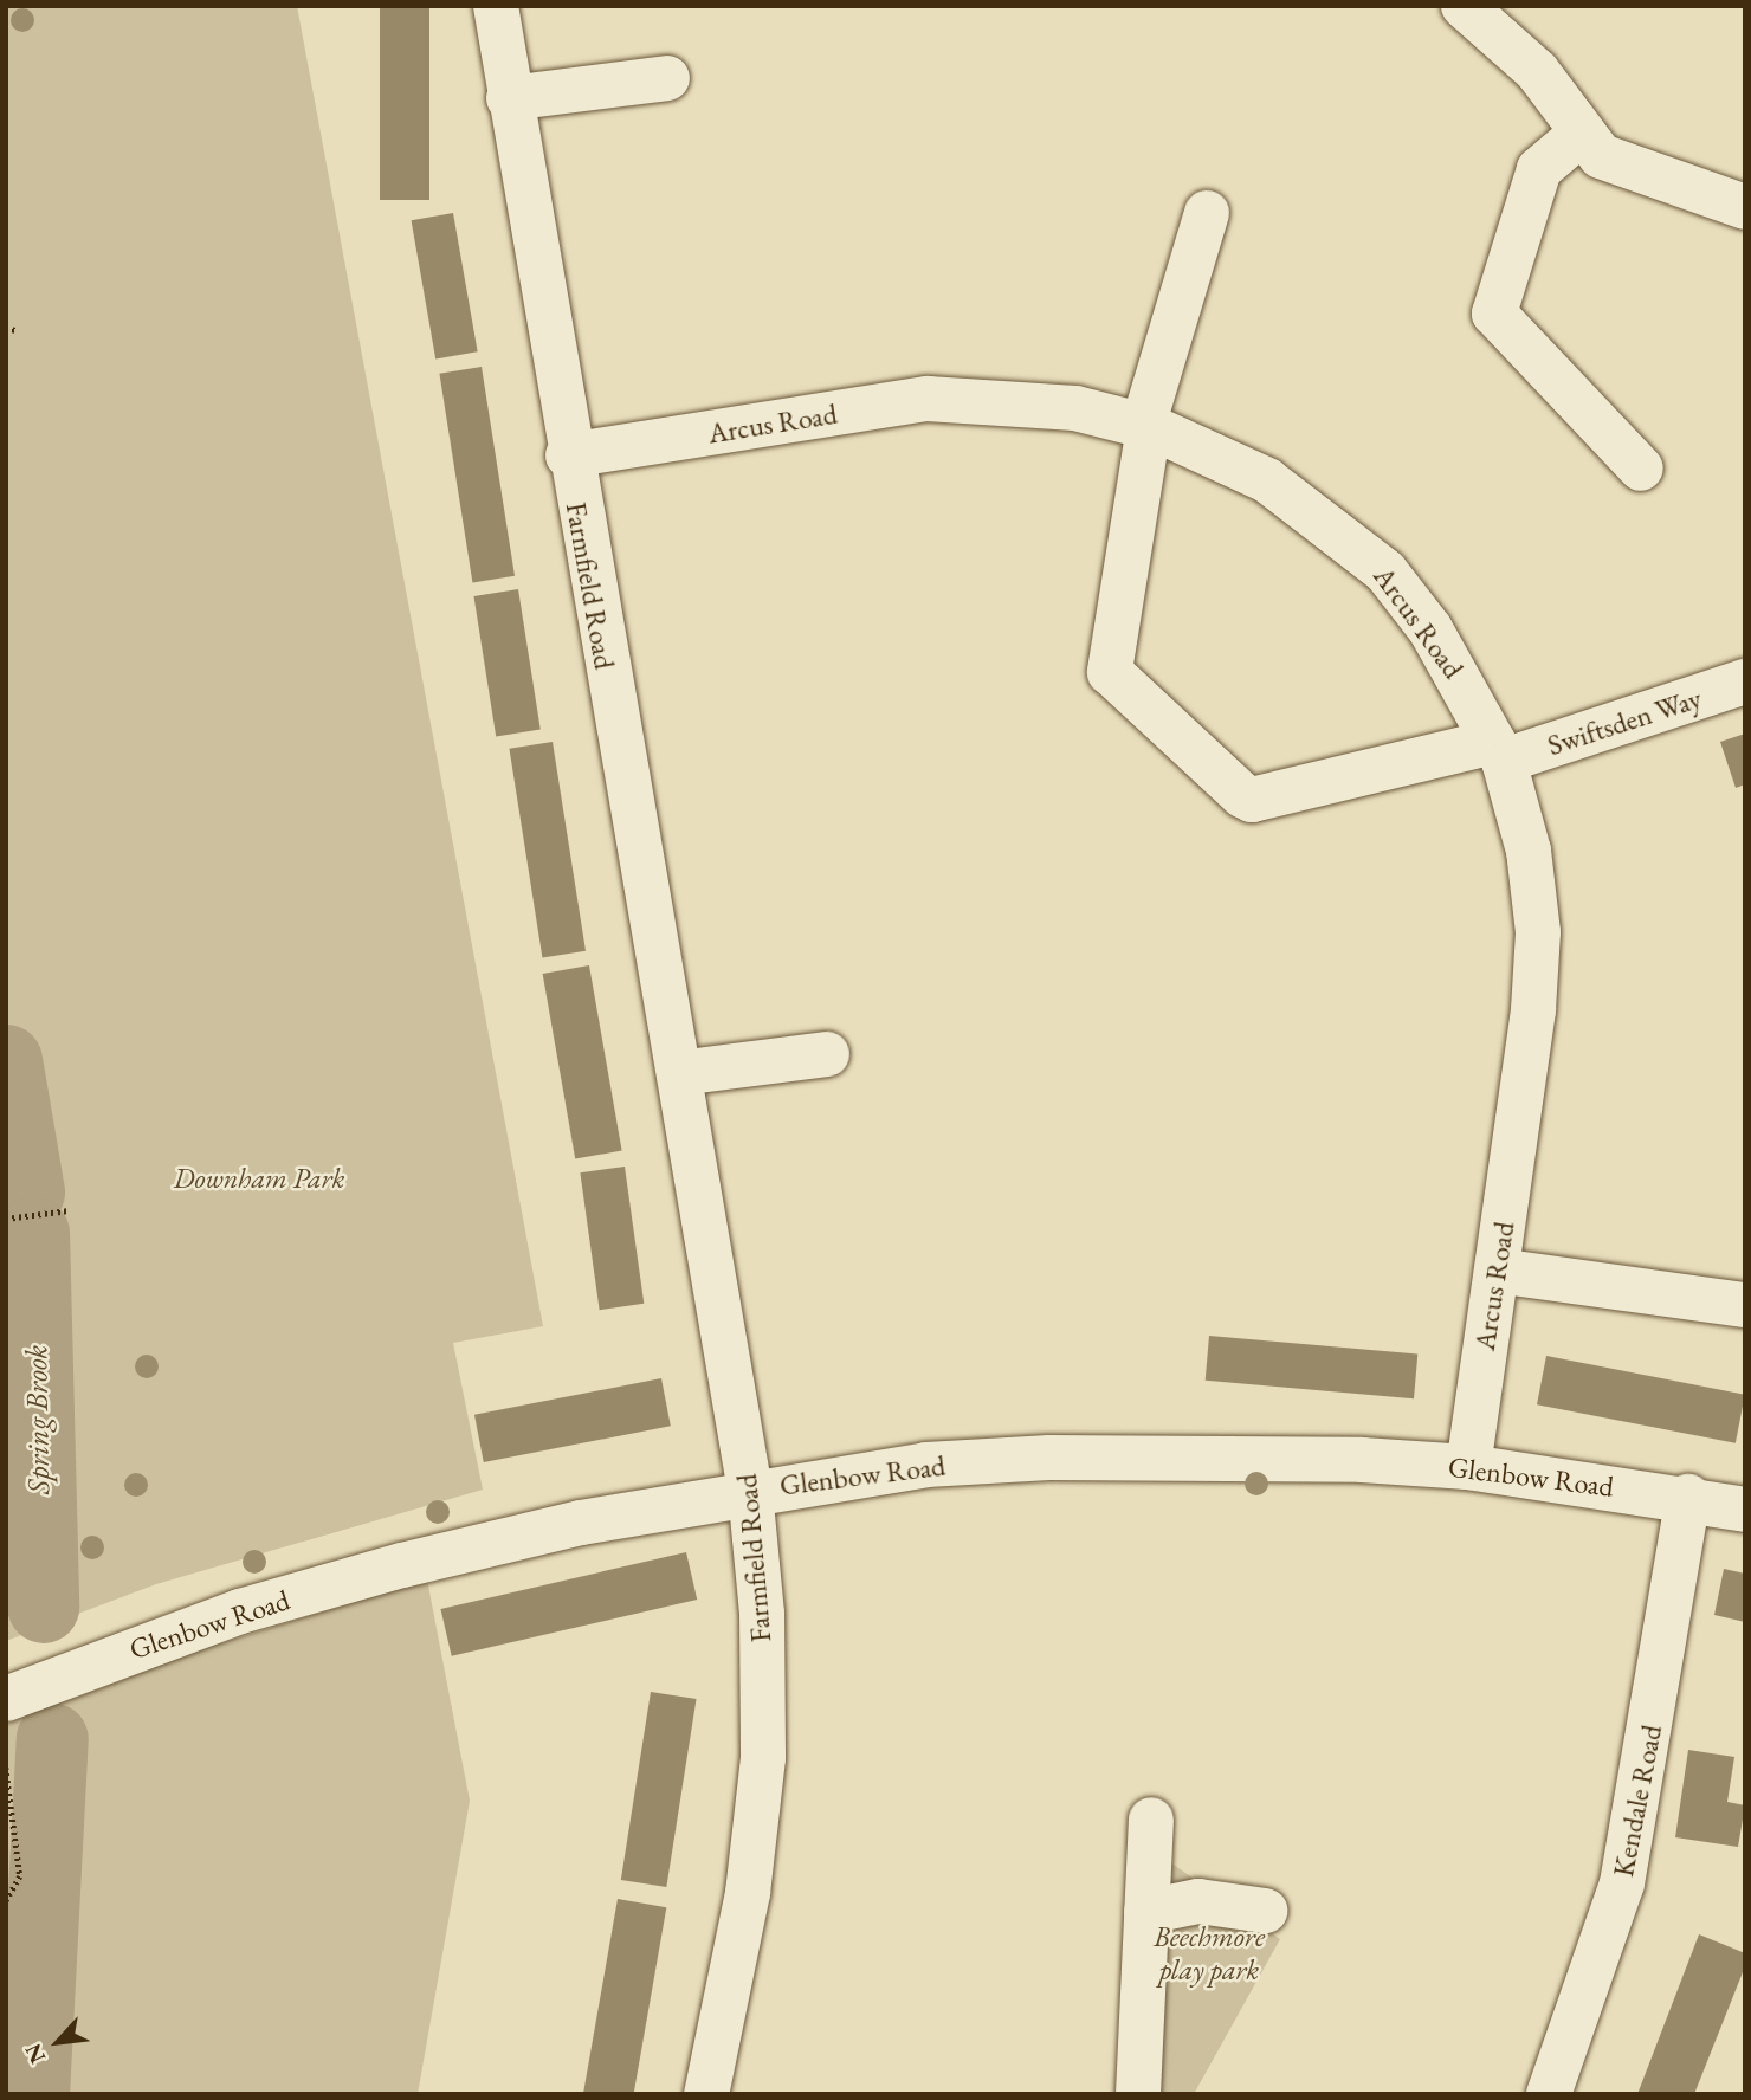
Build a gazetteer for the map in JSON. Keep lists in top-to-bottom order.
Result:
{
  "streets": {
    "street": [
      "Arcus Road",
      "Farmfield Road",
      "Swiftsden Way",
      "Glenbow Road",
      "Kendale Road"
    ]
  },
  "crossings": [
    ["Arcus Road", "Farmfield Road"],
    ["Arcus Road", "Swiftsden Way"],
    ["Arcus Road", "Glenbow Road"],
    ["Farmfield Road", "Glenbow Road"],
    ["Glenbow Road", "Kendale Road"]
  ],
  "water": ["Spring Brook"],
  "parks": ["Downham Park", "Beechmore play park"],
  "north": "bottom left"
}
